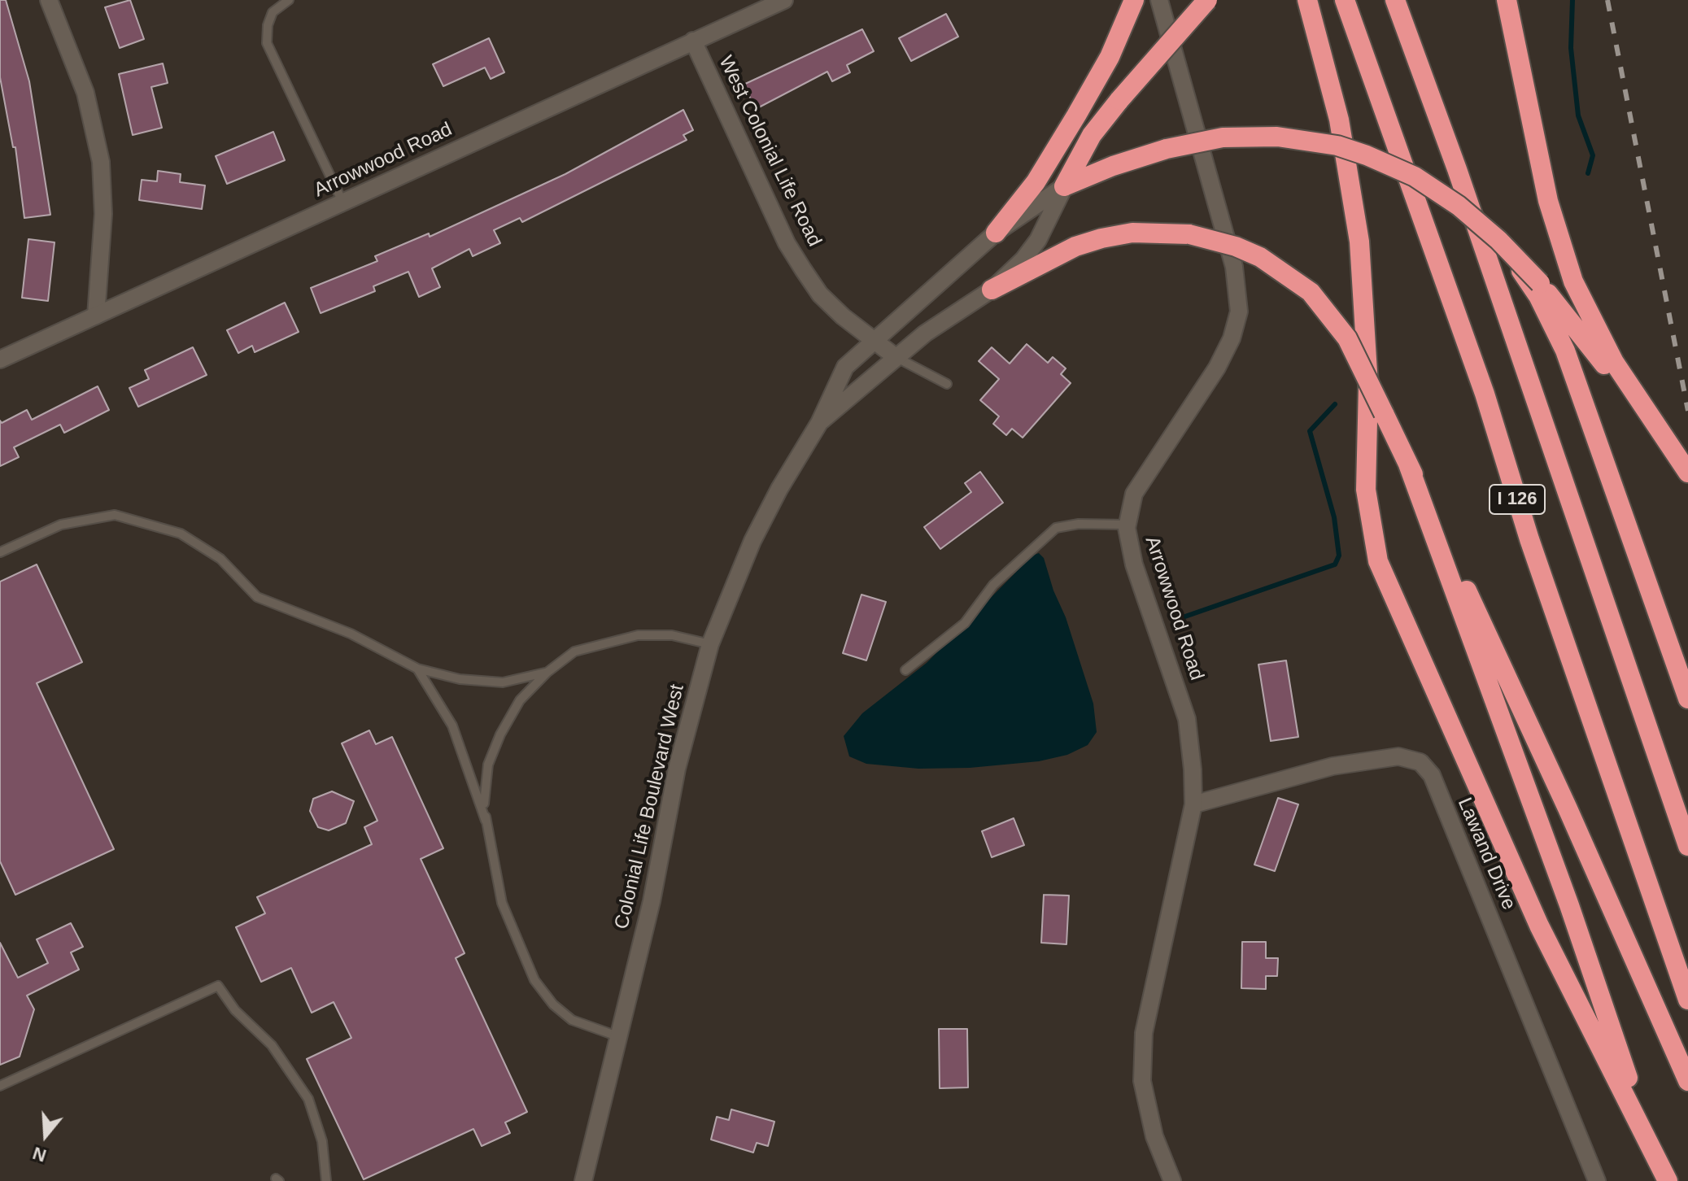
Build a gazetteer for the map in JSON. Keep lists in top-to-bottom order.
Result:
{
  "streets": {
    "highway": ["I 126"],
    "street": [
      "West Colonial Life Road",
      "Arrowwood Road",
      "Colonial Life Boulevard West",
      "Lawand Drive"
    ]
  },
  "crossings": [
    ["West Colonial Life Road", "Arrowwood Road"],
    ["West Colonial Life Road", "Colonial Life Boulevard West"],
    ["Arrowwood Road", "Lawand Drive"]
  ],
  "north": "bottom"
}
